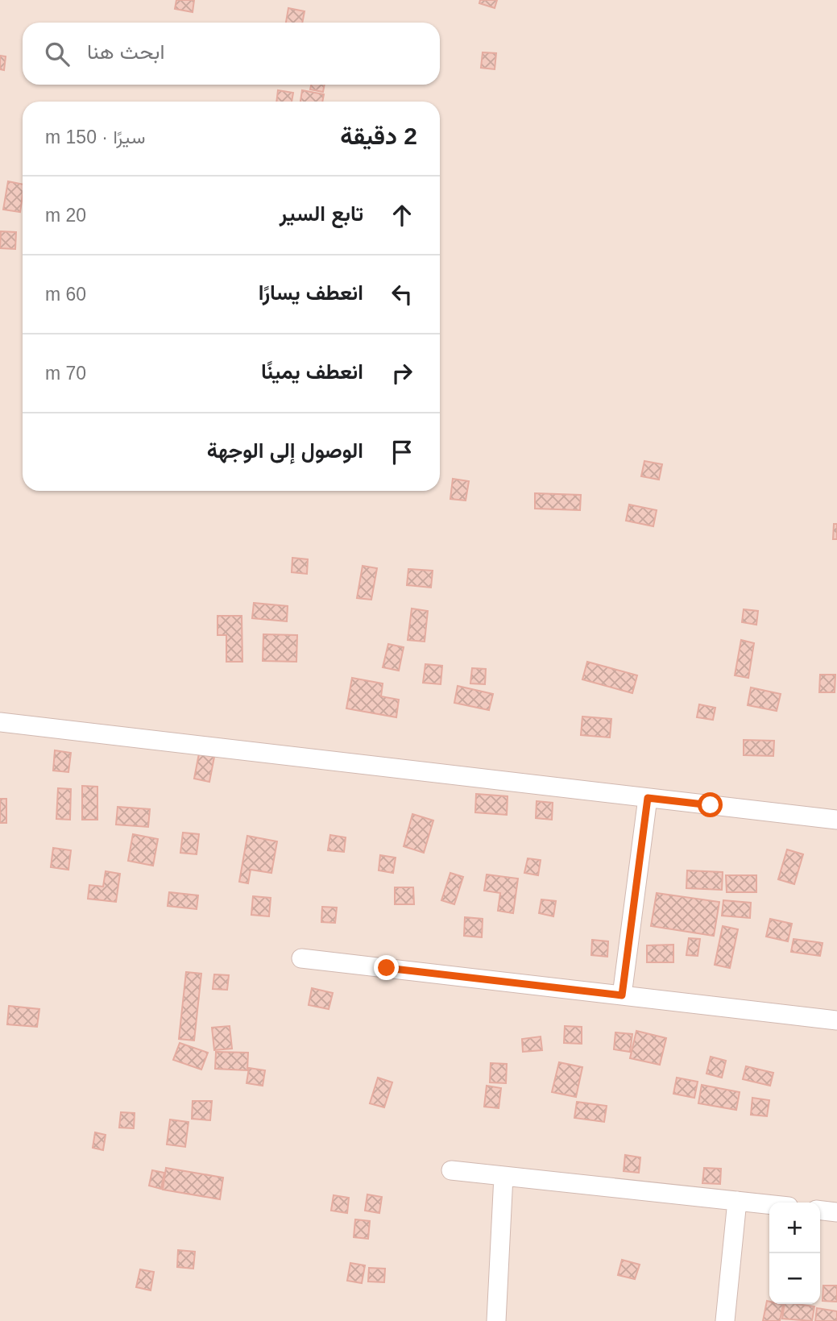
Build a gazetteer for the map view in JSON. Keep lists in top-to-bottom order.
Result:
{
  "page": {
    "search": "ابحث هنا",
    "heading": ["2 دقيقة", "سيرًا · 150 m"],
    "list": [
      ["تابع السير", "20 m"],
      ["انعطف يسارًا", "60 m"],
      ["انعطف يمينًا", "70 m"],
      "الوصول إلى الوجهة"
    ],
    "map_buttons": ["+", "−"]
  }
}
